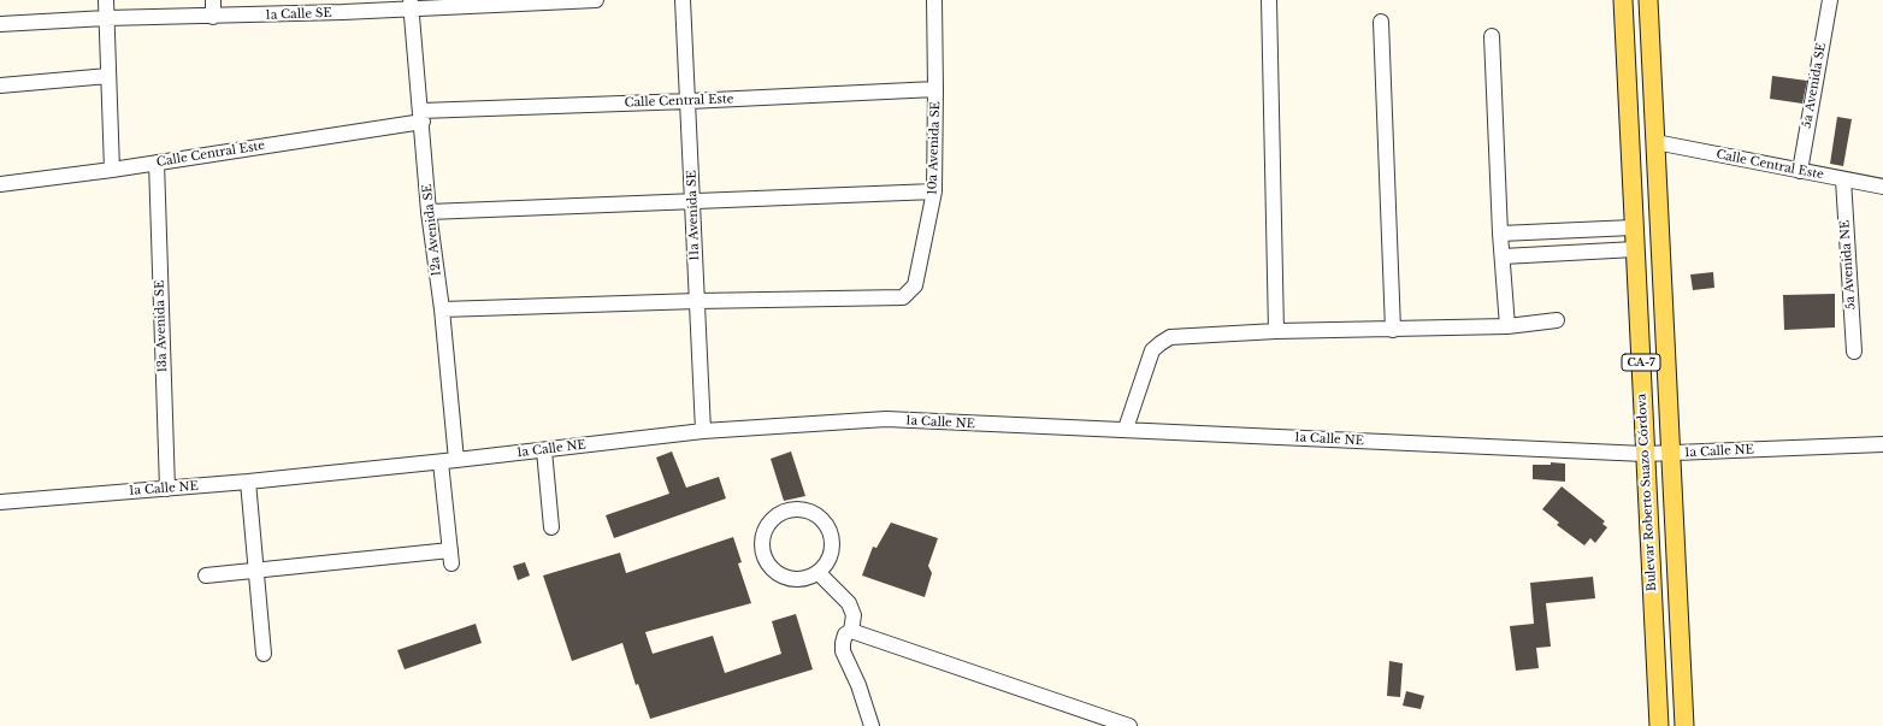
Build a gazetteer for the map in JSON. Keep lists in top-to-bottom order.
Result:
{
  "streets": {
    "main road": ["CA-7", "Bulevar Roberto Suazo Córdova"],
    "street": [
      "1a Calle SE",
      "5a Avenida SE",
      "Calle Central Este",
      "10a Avenida SE",
      "11a Avenida SE",
      "12a Avenida SE",
      "5a Avenida NE",
      "13a Avenida SE",
      "1a Calle NE"
    ]
  },
  "crossings": [
    ["1a Calle SE", "12a Avenida SE"],
    ["5a Avenida SE", "Calle Central Este"],
    ["Calle Central Este", "10a Avenida SE"],
    ["Calle Central Este", "11a Avenida SE"],
    ["Calle Central Este", "12a Avenida SE"],
    ["Calle Central Este", "5a Avenida NE"],
    ["Calle Central Este", "13a Avenida SE"],
    ["Calle Central Este", "Bulevar Roberto Suazo Córdova"],
    ["10a Avenida SE", "11a Avenida SE"],
    ["11a Avenida SE", "1a Calle NE"],
    ["12a Avenida SE", "1a Calle NE"],
    ["13a Avenida SE", "1a Calle NE"],
    ["1a Calle NE", "Bulevar Roberto Suazo Córdova"]
  ]
}
